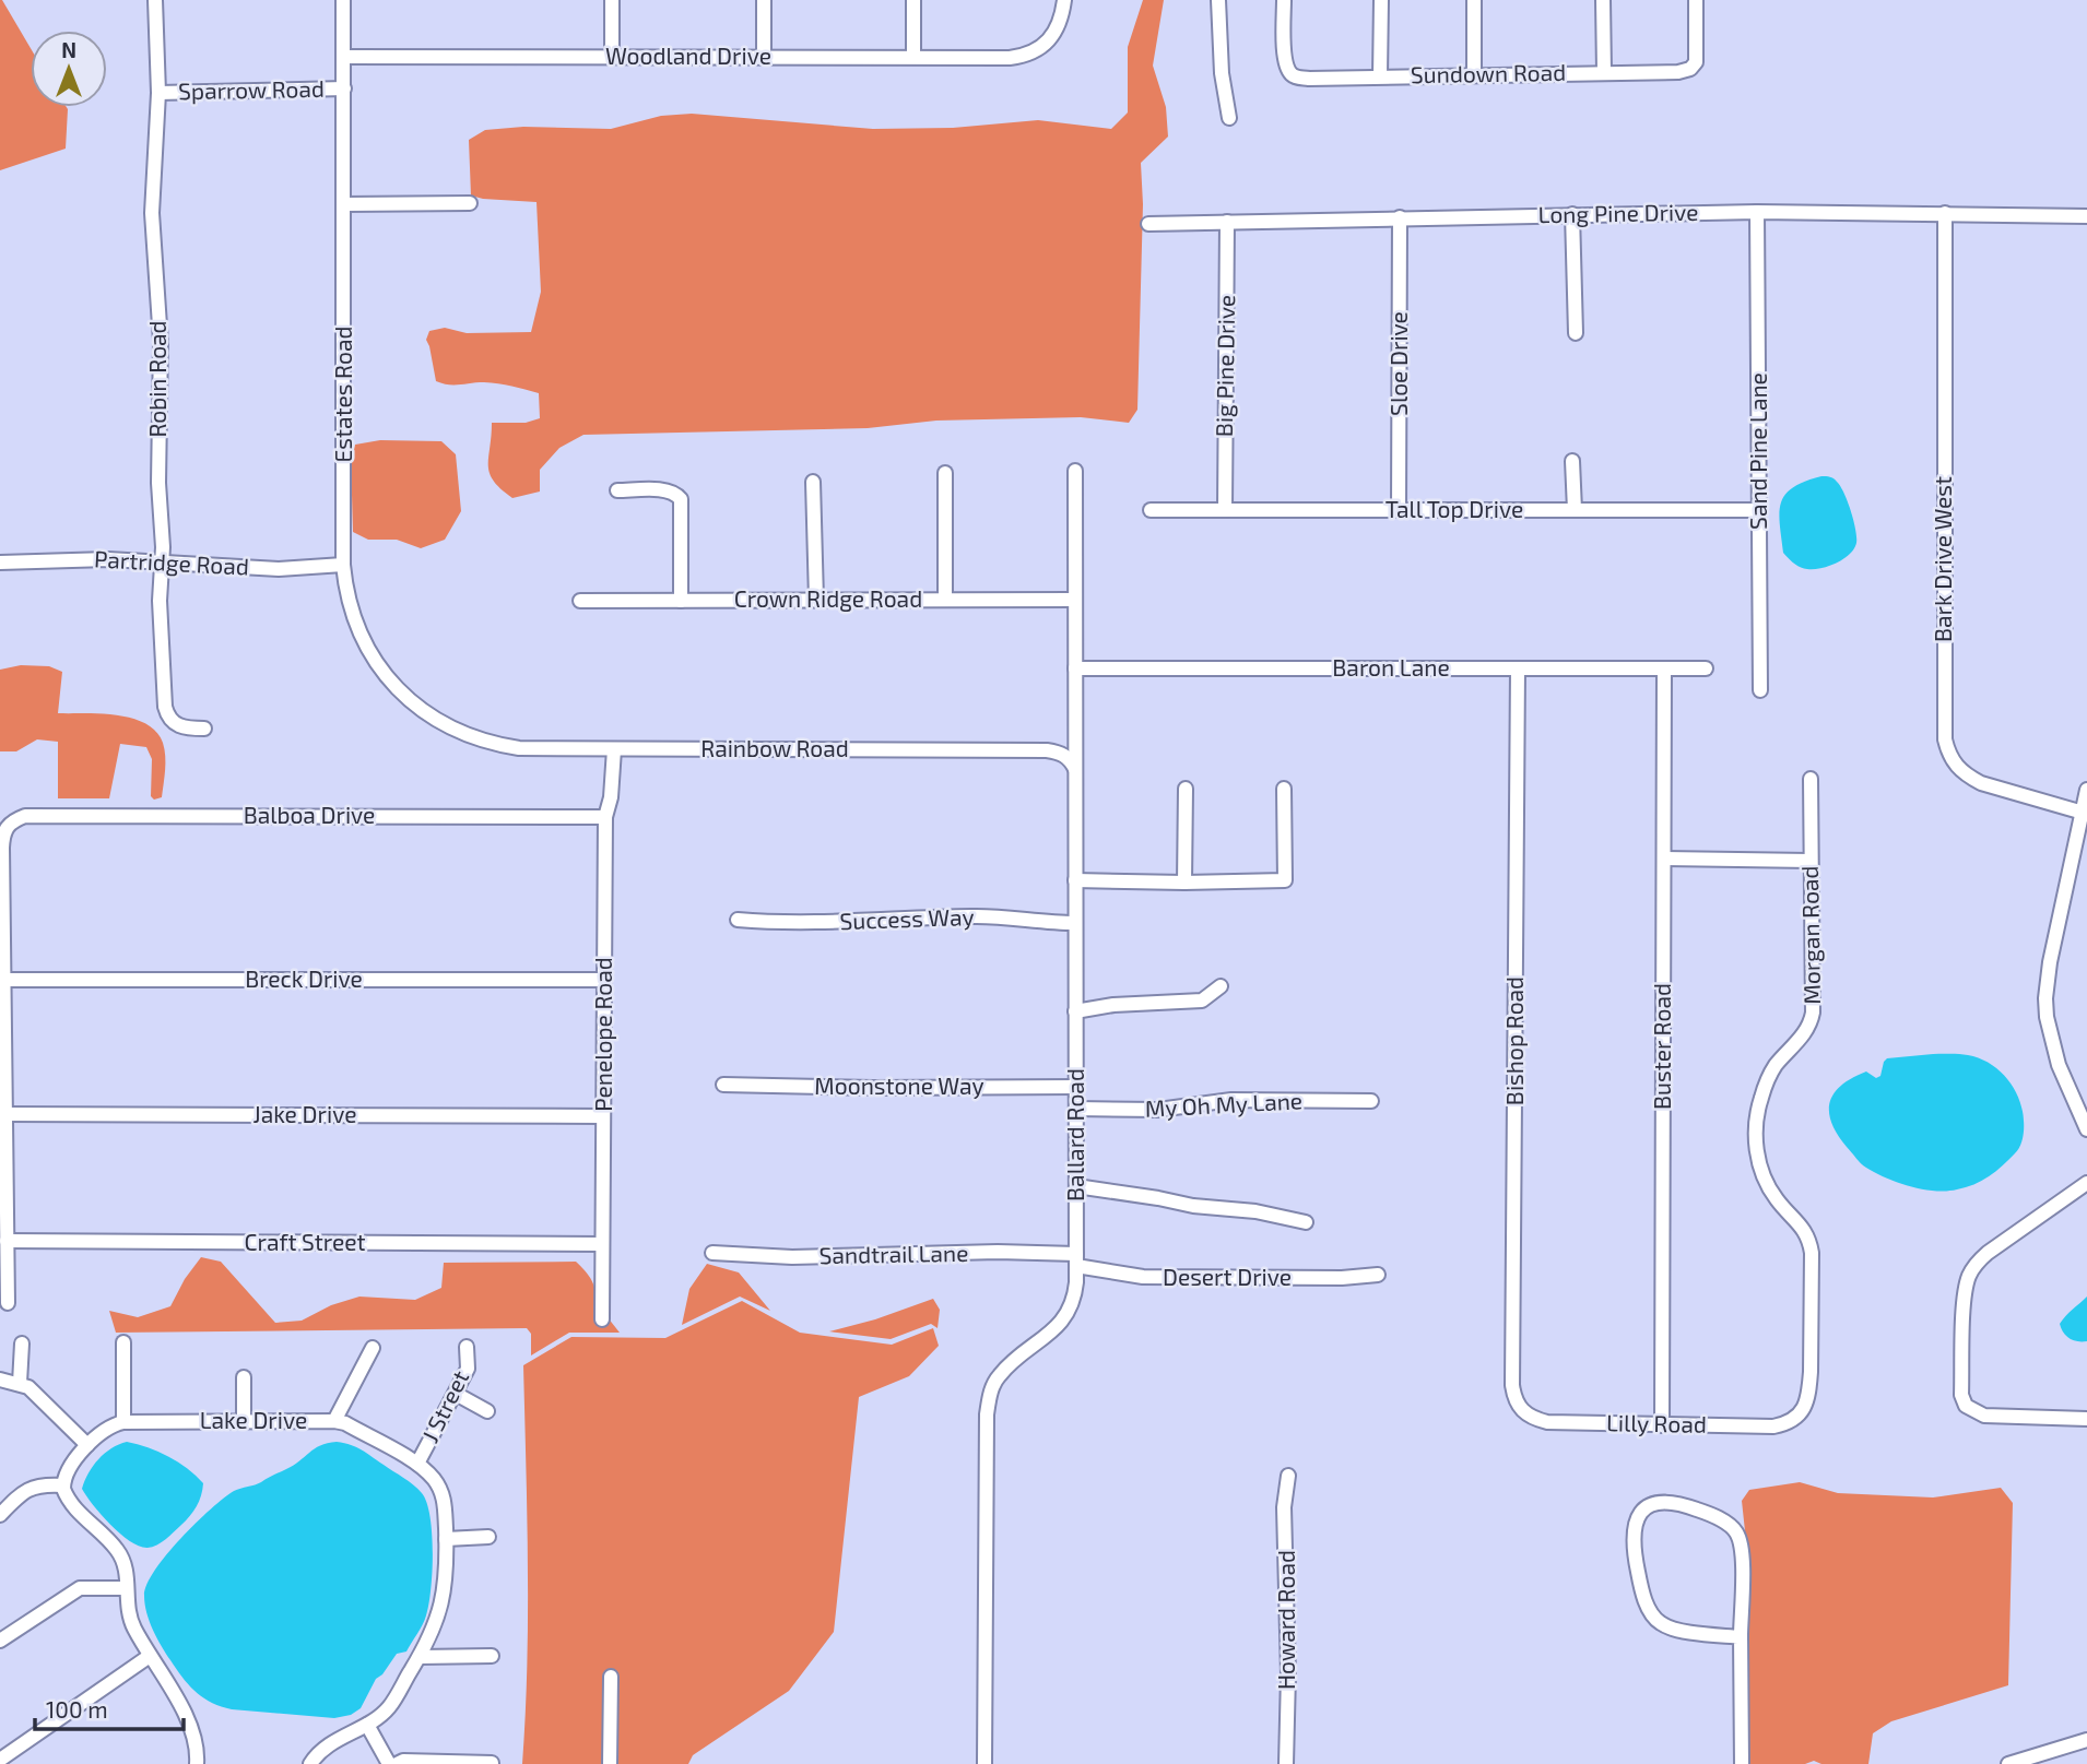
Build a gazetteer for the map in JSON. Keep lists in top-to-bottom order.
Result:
{
  "streets": {
    "street": [
      "Woodland Drive",
      "Sundown Road",
      "Sparrow Road",
      "Long Pine Drive",
      "Sloe Drive",
      "Big Pine Drive",
      "Robin Road",
      "Estates Road",
      "Sand Pine Lane",
      "Tall Top Drive",
      "Bark Drive West",
      "Partridge Road",
      "Crown Ridge Road",
      "Baron Lane",
      "Rainbow Road",
      "Balboa Drive",
      "Success Way",
      "Morgan Road",
      "Breck Drive",
      "Penelope Road",
      "Bishop Road",
      "Buster Road",
      "Moonstone Way",
      "My Oh My Lane",
      "Jake Drive",
      "Ballard Road",
      "Craft Street",
      "Sandtrail Lane",
      "Desert Drive",
      "J Street",
      "Lake Drive",
      "Lilly Road",
      "Howard Road"
    ]
  },
  "crossings": [
    ["Woodland Drive", "Estates Road"],
    ["Sparrow Road", "Robin Road"],
    ["Sparrow Road", "Estates Road"],
    ["Long Pine Drive", "Sloe Drive"],
    ["Long Pine Drive", "Big Pine Drive"],
    ["Long Pine Drive", "Sand Pine Lane"],
    ["Long Pine Drive", "Bark Drive West"],
    ["Sloe Drive", "Tall Top Drive"],
    ["Big Pine Drive", "Tall Top Drive"],
    ["Robin Road", "Partridge Road"],
    ["Estates Road", "Partridge Road"],
    ["Estates Road", "Rainbow Road"],
    ["Sand Pine Lane", "Tall Top Drive"],
    ["Crown Ridge Road", "Ballard Road"],
    ["Baron Lane", "Bishop Road"],
    ["Baron Lane", "Buster Road"],
    ["Baron Lane", "Ballard Road"],
    ["Rainbow Road", "Penelope Road"],
    ["Rainbow Road", "Ballard Road"],
    ["Balboa Drive", "Breck Drive"],
    ["Balboa Drive", "Penelope Road"],
    ["Success Way", "Ballard Road"],
    ["Morgan Road", "Lilly Road"],
    ["Breck Drive", "Penelope Road"],
    ["Penelope Road", "Jake Drive"],
    ["Penelope Road", "Craft Street"],
    ["Bishop Road", "Lilly Road"],
    ["Buster Road", "Lilly Road"],
    ["Moonstone Way", "Ballard Road"],
    ["My Oh My Lane", "Ballard Road"],
    ["Ballard Road", "Sandtrail Lane"],
    ["Ballard Road", "Desert Drive"],
    ["Sandtrail Lane", "Desert Drive"],
    ["J Street", "Lake Drive"]
  ],
  "scale_bar": "100 m",
  "north": "top"
}
